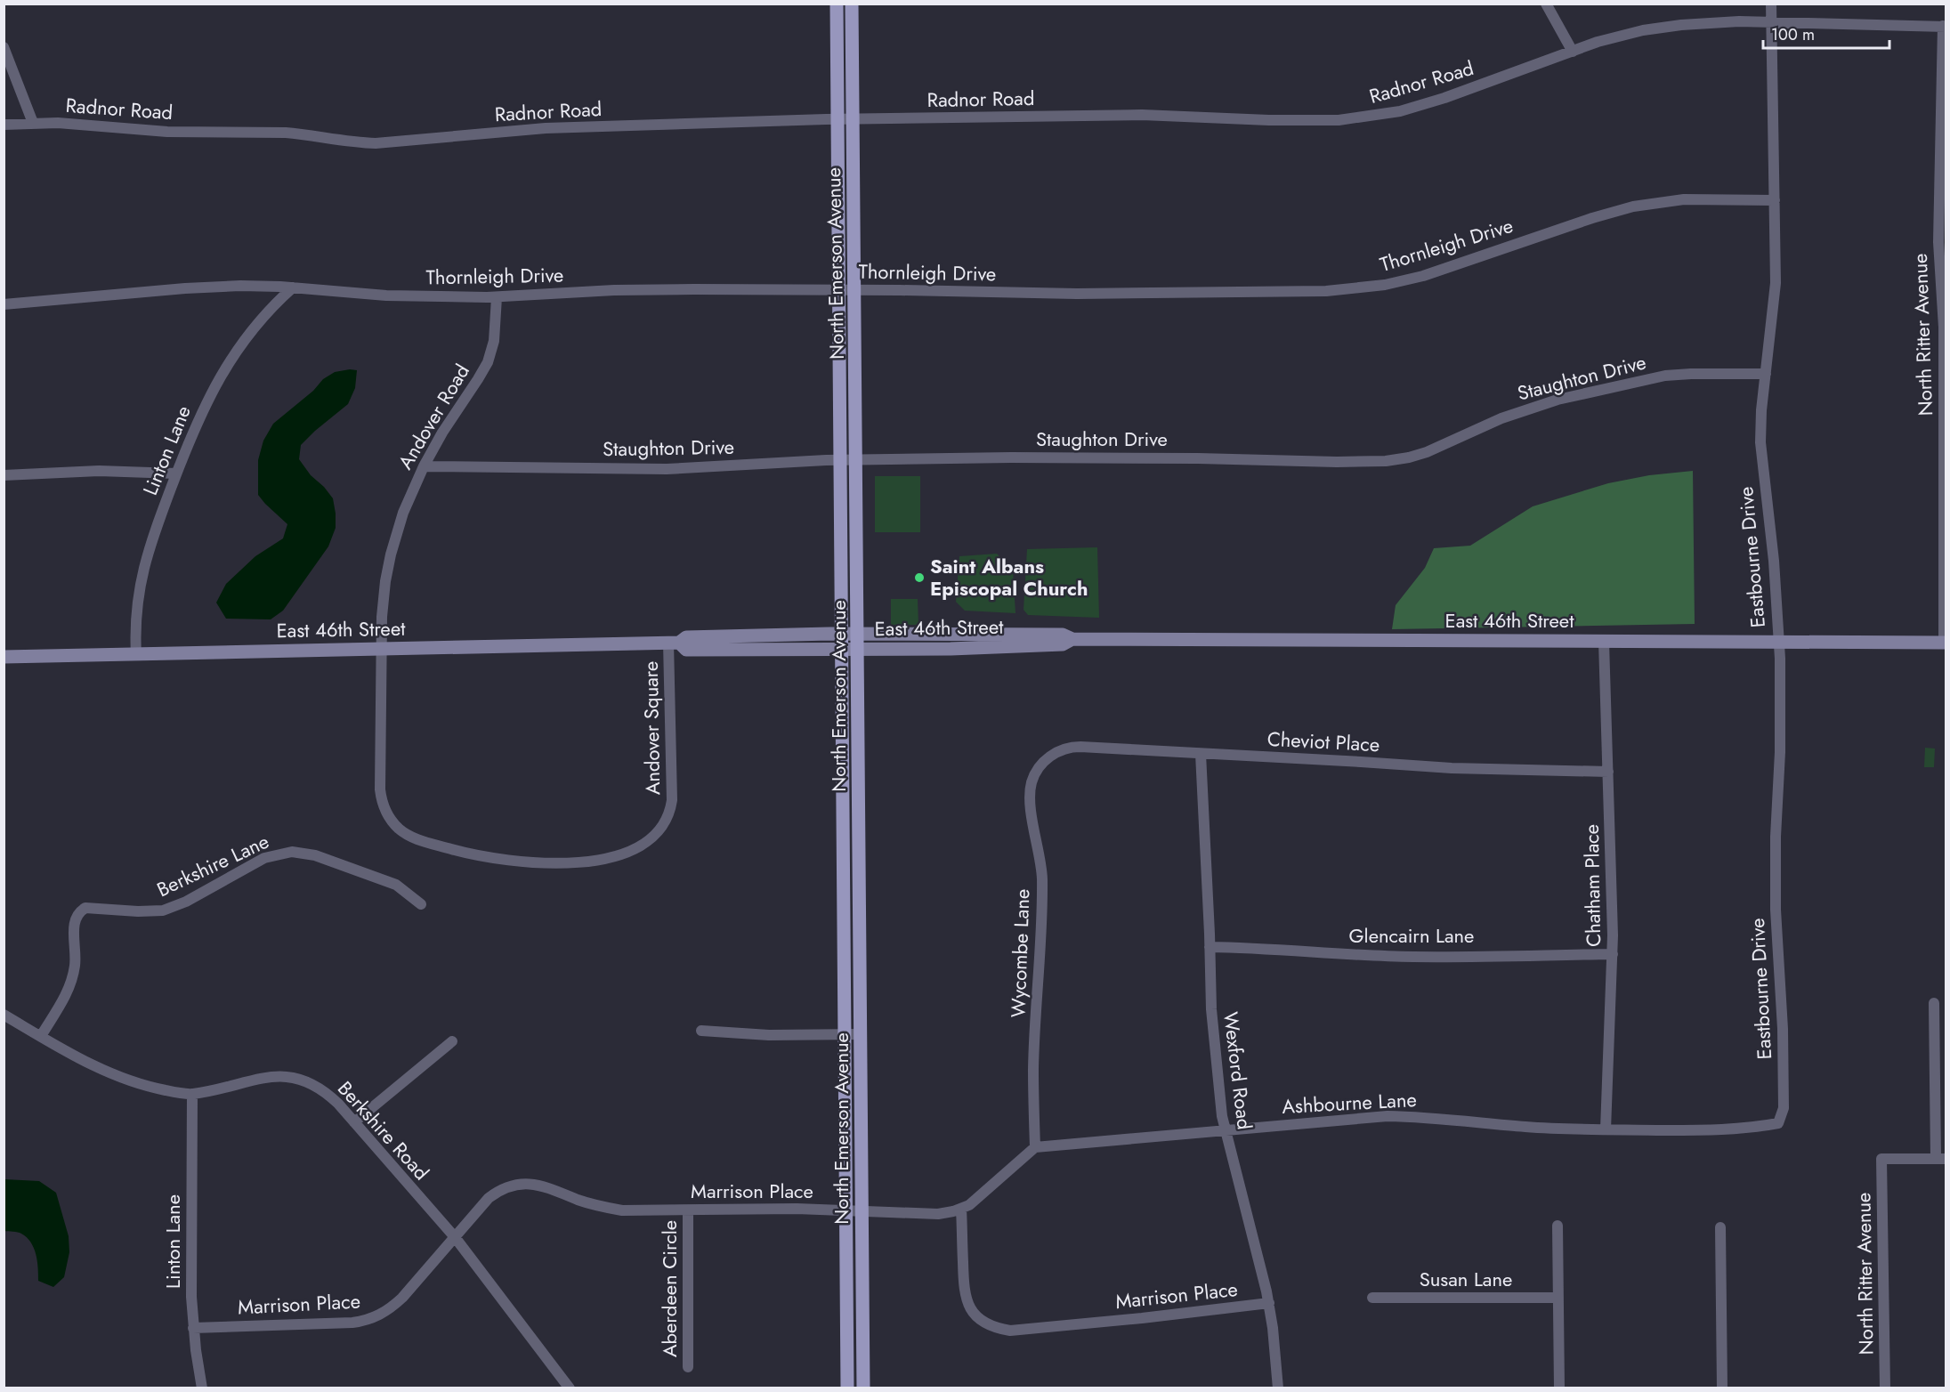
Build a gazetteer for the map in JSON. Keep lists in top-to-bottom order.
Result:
{
  "streets": {
    "main road": ["North Emerson Avenue", "East 46th Street"],
    "street": [
      "Radnor Road",
      "Thornleigh Drive",
      "North Ritter Avenue",
      "Staughton Drive",
      "Andover Road",
      "Linton Lane",
      "Eastbourne Drive",
      "Andover Square",
      "Cheviot Place",
      "Berkshire Lane",
      "Chatham Place",
      "Glencairn Lane",
      "Wycombe Lane",
      "Wexford Road",
      "Ashbourne Lane",
      "Berkshire Road",
      "Marrison Place",
      "Susan Lane",
      "Aberdeen Circle"
    ]
  },
  "crossings": [
    ["Radnor Road", "North Emerson Avenue"],
    ["Radnor Road", "North Ritter Avenue"],
    ["Radnor Road", "Eastbourne Drive"],
    ["Thornleigh Drive", "North Emerson Avenue"],
    ["Thornleigh Drive", "Andover Road"],
    ["Thornleigh Drive", "Linton Lane"],
    ["Thornleigh Drive", "Eastbourne Drive"],
    ["North Emerson Avenue", "Staughton Drive"],
    ["North Emerson Avenue", "East 46th Street"],
    ["North Emerson Avenue", "Marrison Place"],
    ["North Ritter Avenue", "East 46th Street"],
    ["Staughton Drive", "Andover Road"],
    ["Staughton Drive", "Eastbourne Drive"],
    ["Andover Road", "East 46th Street"],
    ["Andover Road", "Andover Square"],
    ["Linton Lane", "East 46th Street"],
    ["Linton Lane", "Berkshire Road"],
    ["Linton Lane", "Marrison Place"],
    ["Eastbourne Drive", "East 46th Street"],
    ["Eastbourne Drive", "Ashbourne Lane"],
    ["East 46th Street", "Andover Square"],
    ["East 46th Street", "Chatham Place"],
    ["Cheviot Place", "Chatham Place"],
    ["Cheviot Place", "Wycombe Lane"],
    ["Cheviot Place", "Wexford Road"],
    ["Berkshire Lane", "Berkshire Road"],
    ["Chatham Place", "Glencairn Lane"],
    ["Chatham Place", "Ashbourne Lane"],
    ["Glencairn Lane", "Wexford Road"],
    ["Wycombe Lane", "Ashbourne Lane"],
    ["Wexford Road", "Ashbourne Lane"],
    ["Wexford Road", "Marrison Place"],
    ["Berkshire Road", "Marrison Place"],
    ["Marrison Place", "Aberdeen Circle"]
  ],
  "places": ["Saint Albans Episcopal Church"],
  "scale_bar": "100 m"
}
